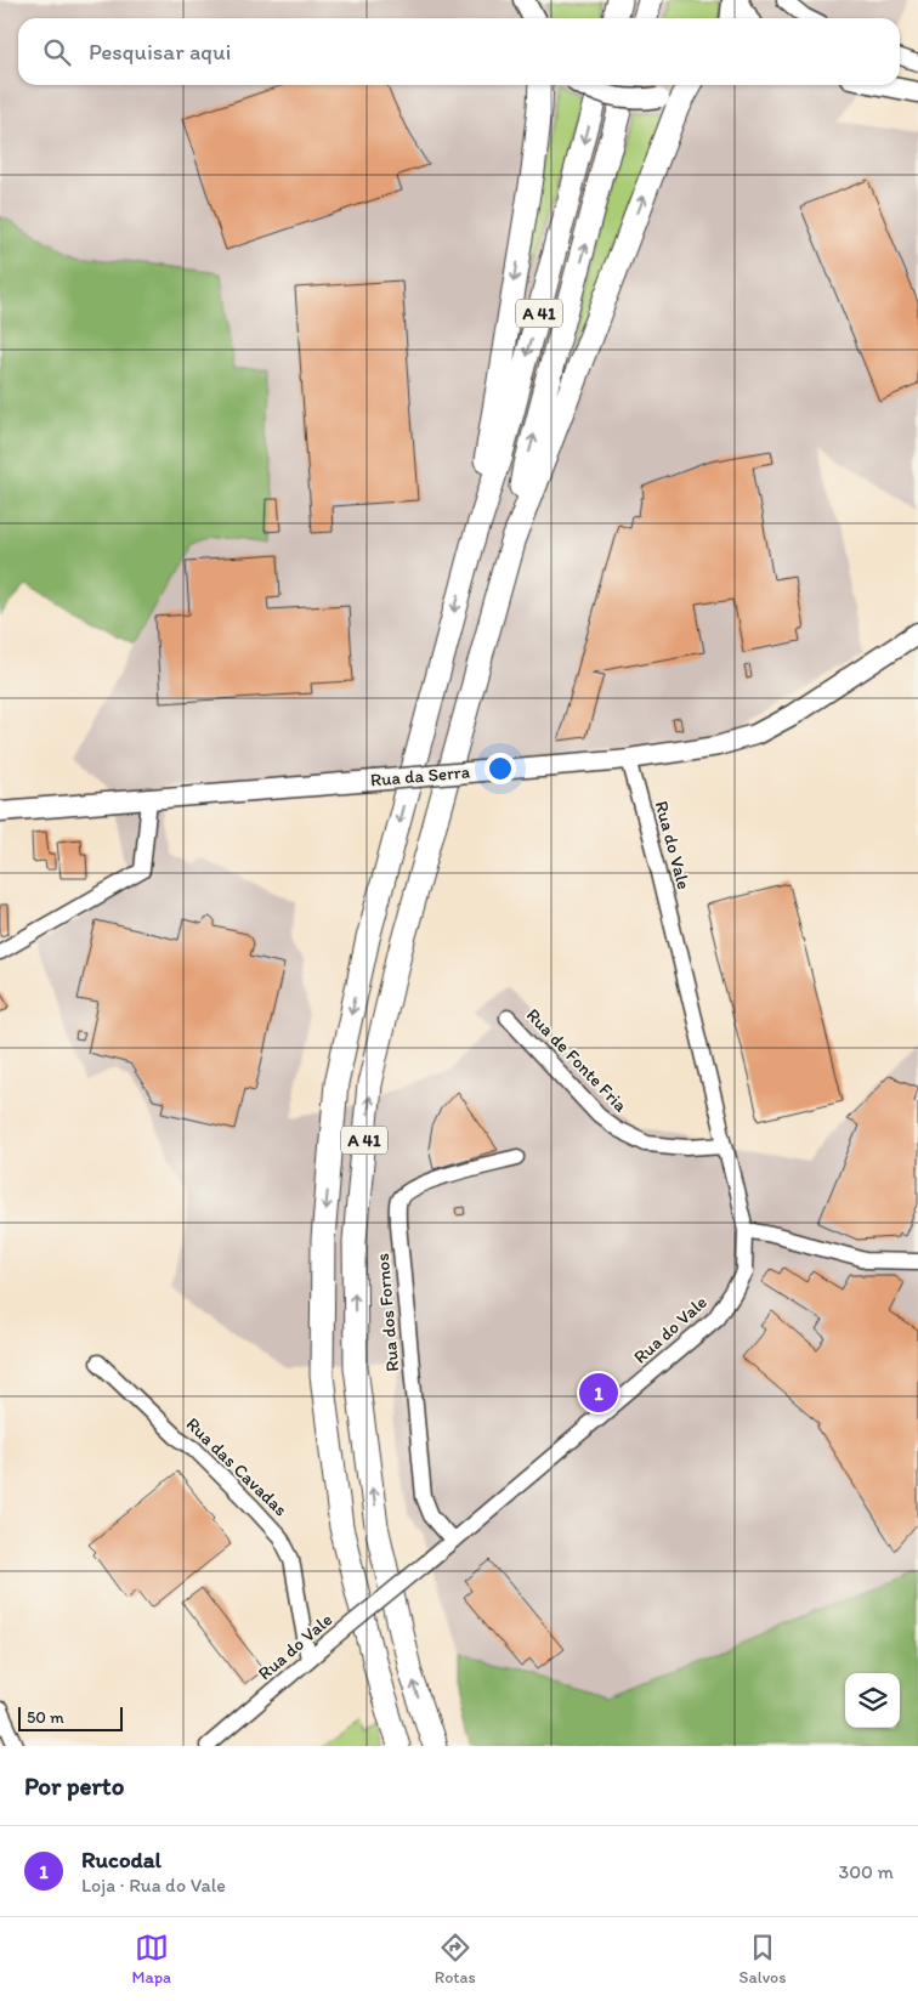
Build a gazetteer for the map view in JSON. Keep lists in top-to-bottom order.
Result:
{
  "streets": {
    "highway": ["A 41"],
    "main road": ["Rua da Serra"],
    "street": [
      "Rua do Vale",
      "Rua de Fonte Fria",
      "Rua dos Fornos",
      "Rua das Cavadas"
    ]
  },
  "crossings": [
    ["Rua da Serra", "Rua do Vale"],
    ["Rua do Vale", "Rua de Fonte Fria"],
    ["Rua do Vale", "Rua dos Fornos"],
    ["Rua do Vale", "Rua das Cavadas"]
  ],
  "scale_bar": "50 m",
  "page": {
    "search": "Pesquisar aqui",
    "pins": "1",
    "scale": "50 m",
    "heading": "Por perto",
    "list": [
      {
        "mark": "1",
        "name": "Rucodal",
        "note": "Loja · Rua do Vale",
        "value": "300 m"
      }
    ],
    "nav": ["Mapa", "Rotas", "Salvos"]
  }
}
